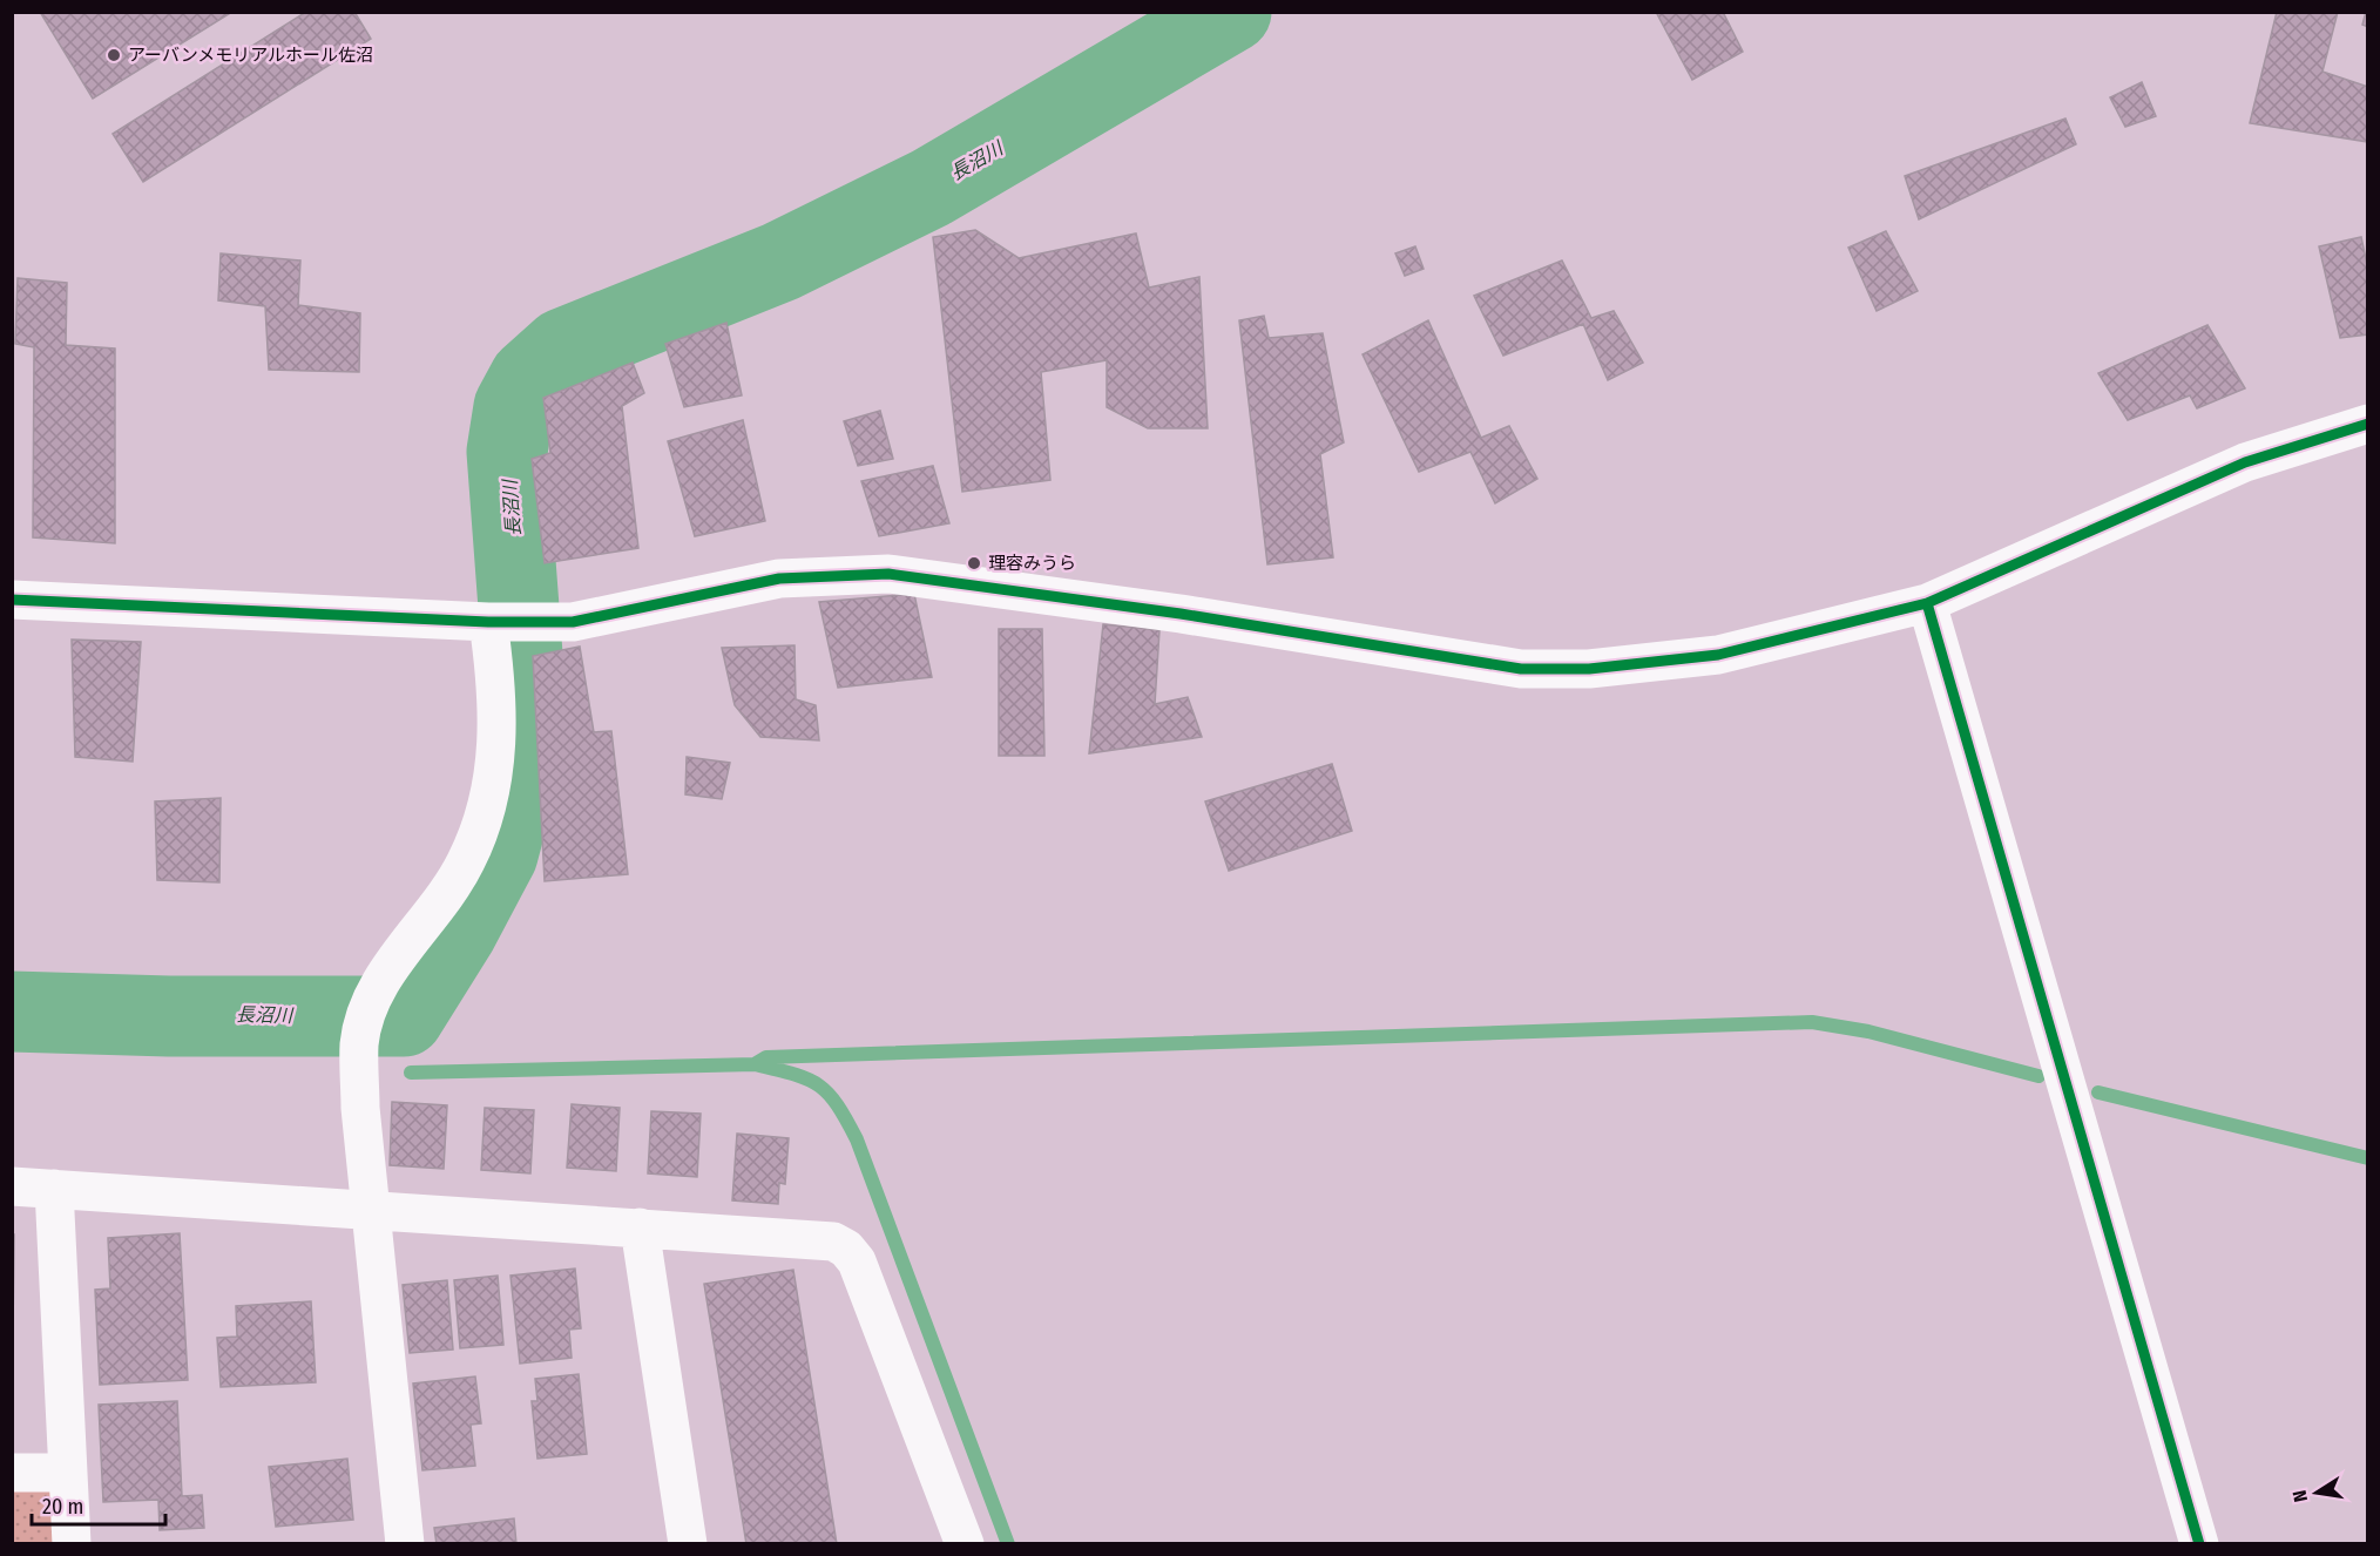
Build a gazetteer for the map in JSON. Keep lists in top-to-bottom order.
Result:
{
  "water": ["長沼川"],
  "places": ["アーバンメモリアルホール佐沼", "理容みうら"],
  "scale_bar": "20 m",
  "north": "left"
}
